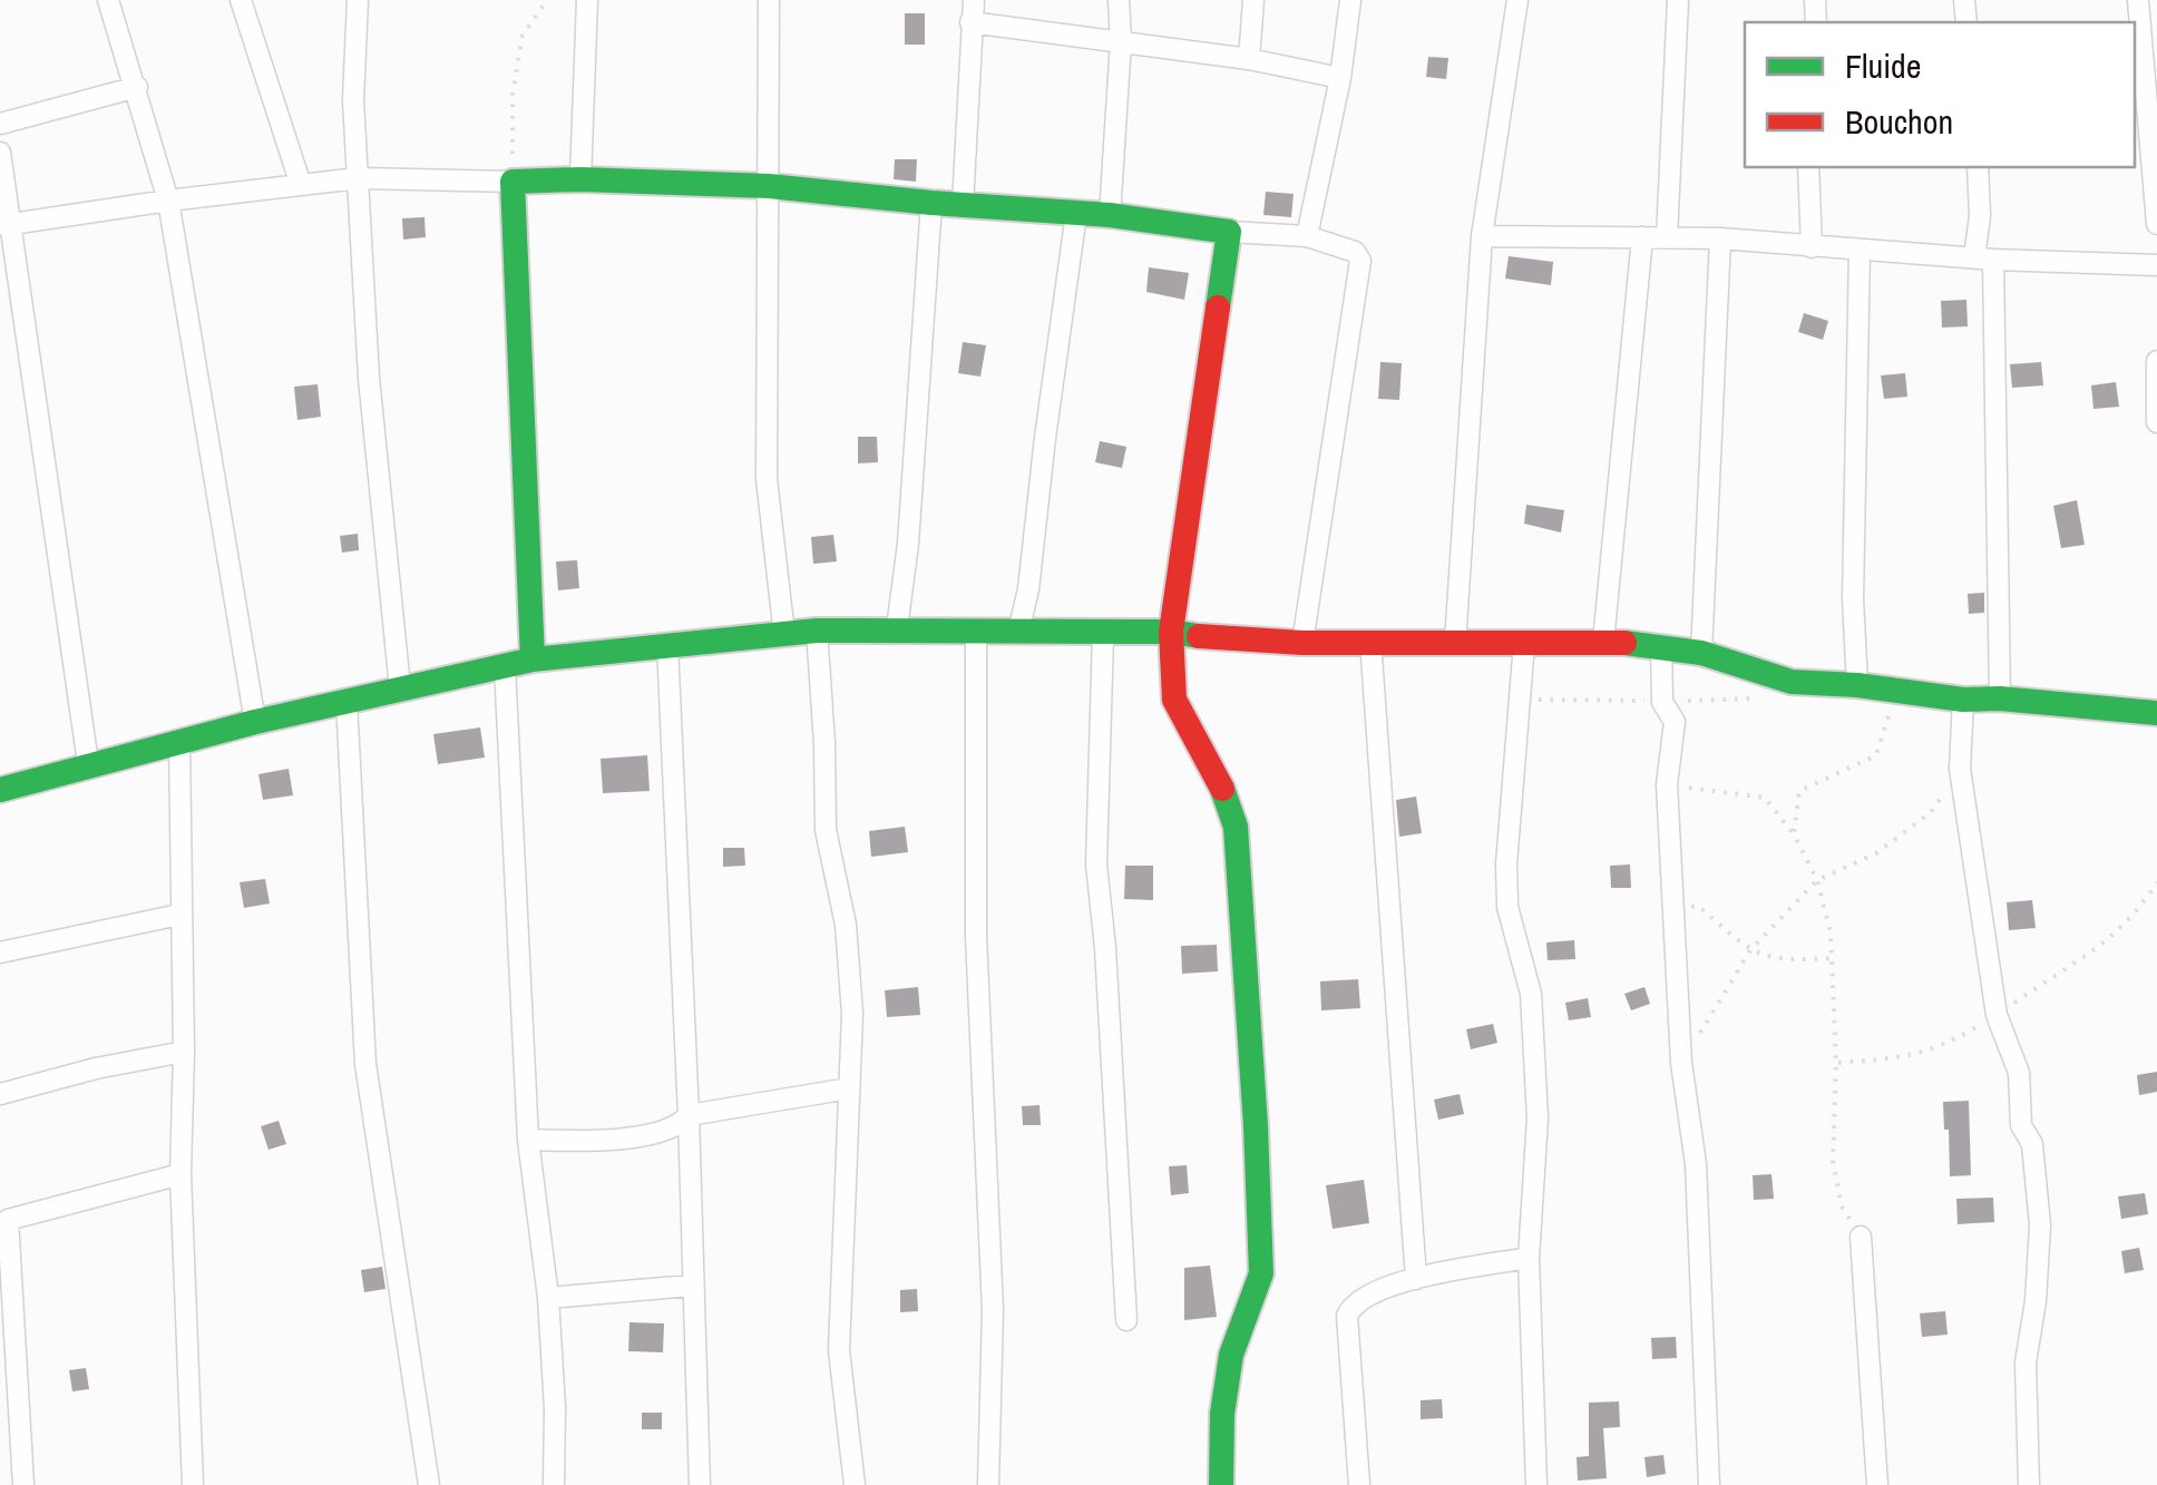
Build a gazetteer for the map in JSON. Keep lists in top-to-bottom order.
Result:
{
  "legend": ["Fluide", "Bouchon"]
}
